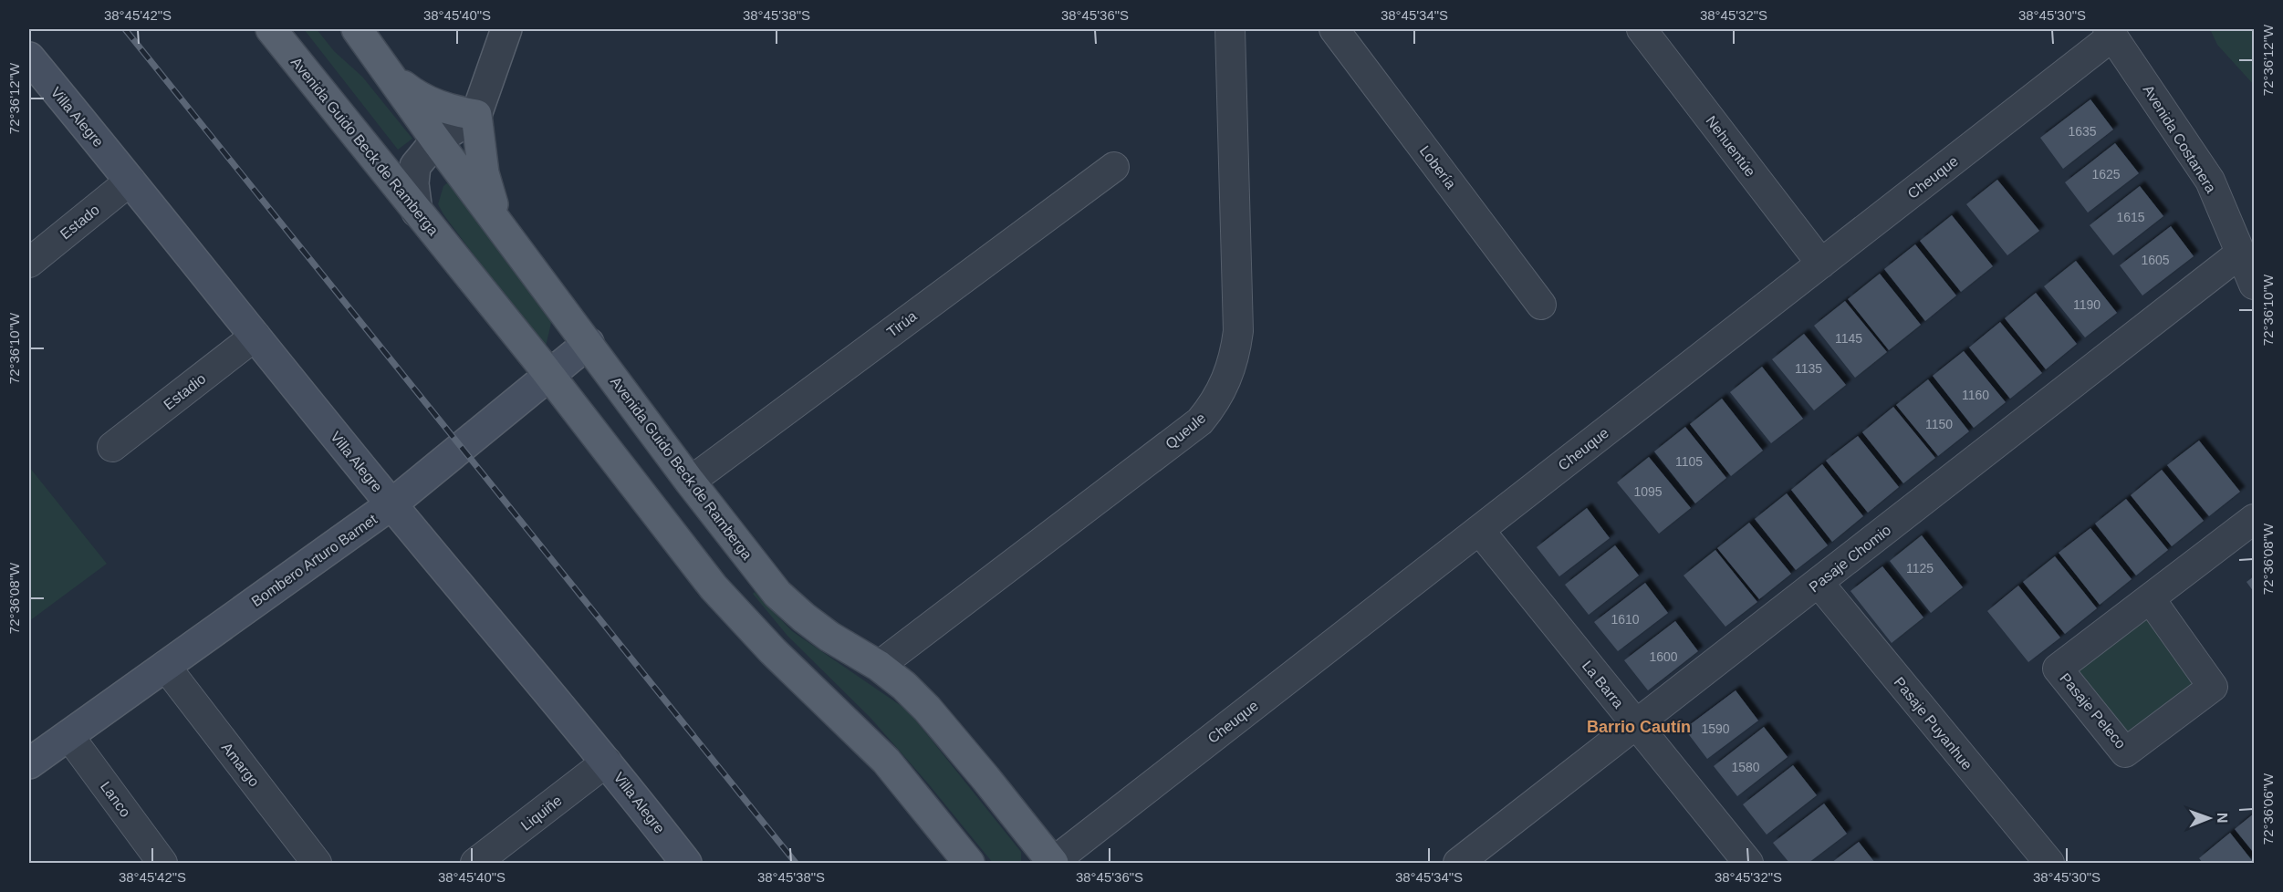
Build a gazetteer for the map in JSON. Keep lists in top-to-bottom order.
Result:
{
  "streets": {
    "main road": ["Villa Alegre", "Avenida Guido Beck de Ramberga", "Bombero Arturo Barnet"],
    "street": [
      "Avenida Costanera",
      "Nehuentúe",
      "Lobería",
      "Cheuque",
      "Estado",
      "Tirúa",
      "Estadio",
      "Queule",
      "Pasaje Chomio",
      "La Barra",
      "Pasaje Peleco",
      "Pasaje Puyanhue",
      "Amargo",
      "Lanco",
      "Liquiñe"
    ]
  },
  "crossings": [
    ["Villa Alegre", "Estado"],
    ["Villa Alegre", "Estadio"],
    ["Villa Alegre", "Bombero Arturo Barnet"],
    ["Villa Alegre", "Liquiñe"],
    ["Avenida Costanera", "Cheuque"],
    ["Avenida Costanera", "Pasaje Chomio"],
    ["Avenida Guido Beck de Ramberga", "Cheuque"],
    ["Avenida Guido Beck de Ramberga", "Tirúa"],
    ["Avenida Guido Beck de Ramberga", "Queule"],
    ["Avenida Guido Beck de Ramberga", "Bombero Arturo Barnet"],
    ["Nehuentúe", "Cheuque"],
    ["Cheuque", "La Barra"],
    ["Pasaje Chomio", "La Barra"],
    ["Pasaje Chomio", "Pasaje Puyanhue"],
    ["Bombero Arturo Barnet", "Amargo"],
    ["Bombero Arturo Barnet", "Lanco"]
  ],
  "districts": ["Barrio Cautín"],
  "house_numbers": [
    "1635",
    "1625",
    "1615",
    "1605",
    "1190",
    "1145",
    "1135",
    "1160",
    "1150",
    "1105",
    "1095",
    "1125",
    "1610",
    "1600",
    "1590",
    "1580"
  ],
  "north": "right",
  "coordinates": [
    "38°45'42\"S",
    "38°45'40\"S",
    "38°45'38\"S",
    "38°45'36\"S",
    "38°45'34\"S",
    "38°45'32\"S",
    "38°45'30\"S",
    "72°36'12\"W",
    "72°36'10\"W",
    "72°36'08\"W",
    "72°36'06\"W"
  ]
}
